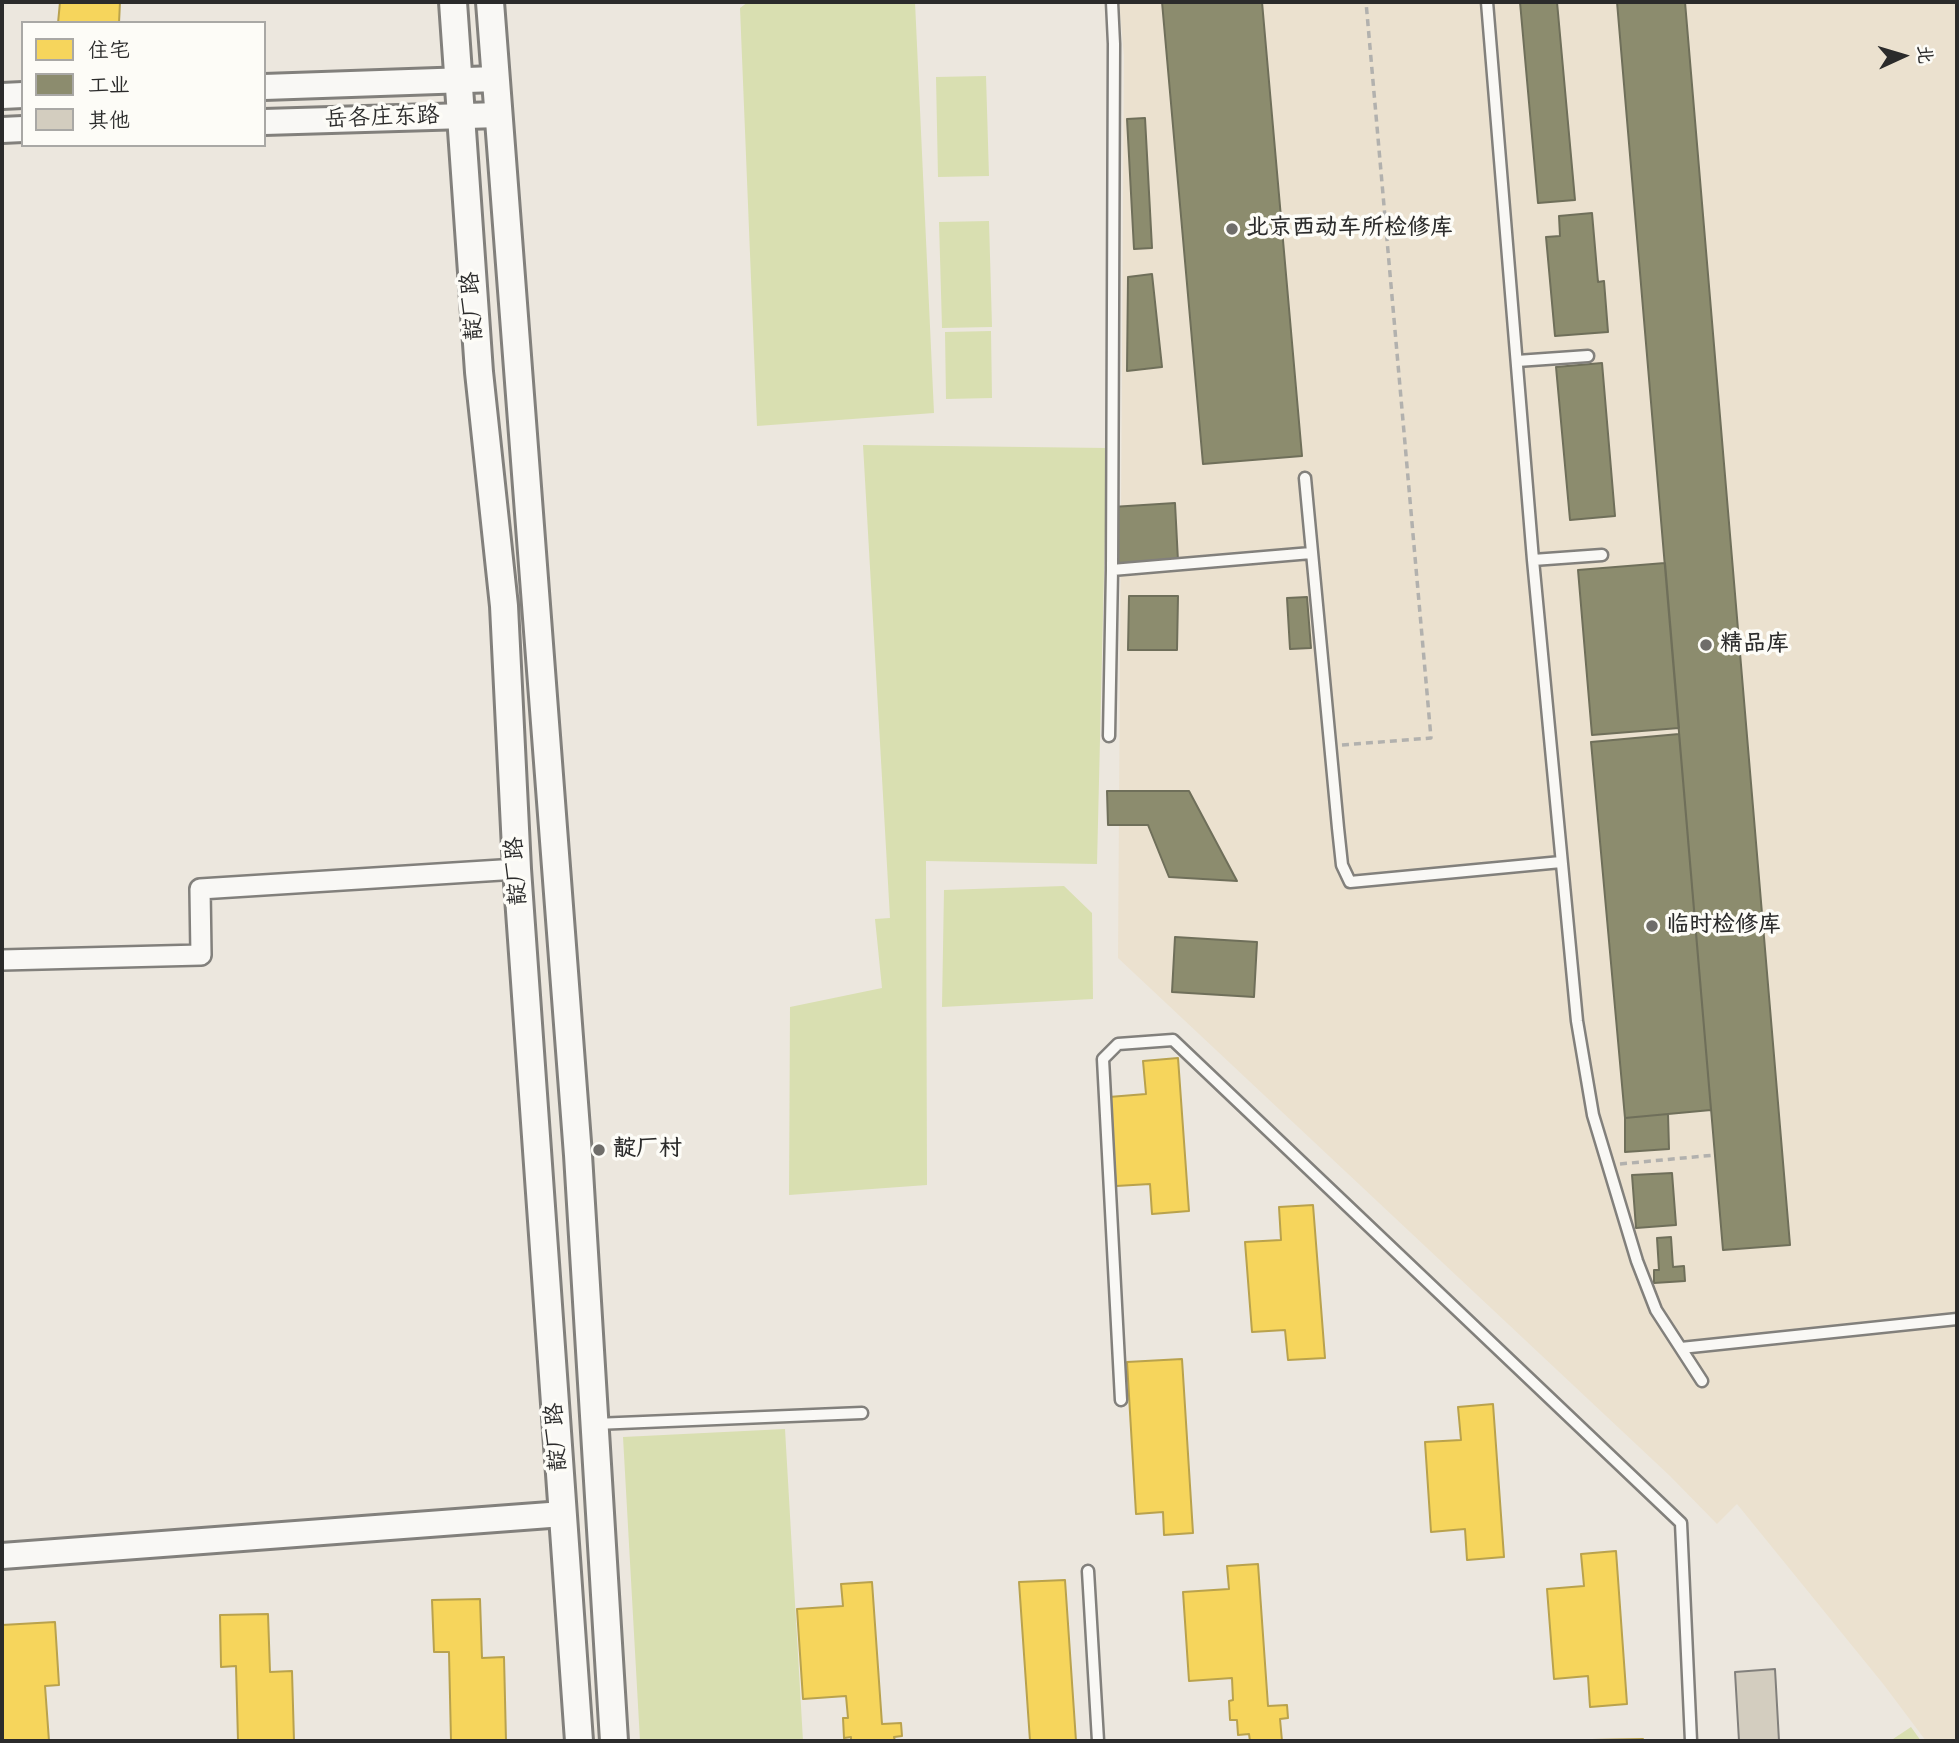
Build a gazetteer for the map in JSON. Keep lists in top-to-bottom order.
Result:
{
  "streets": {
    "main road": ["靛厂路"],
    "street": ["岳各庄东路"]
  },
  "crossings": [
    ["岳各庄东路", "靛厂路"]
  ],
  "places": [
    "北京西动车所检修库",
    "精品库",
    "临时检修库",
    "靛厂村"
  ],
  "legend": ["住宅", "工业", "其他"],
  "north": "right"
}
